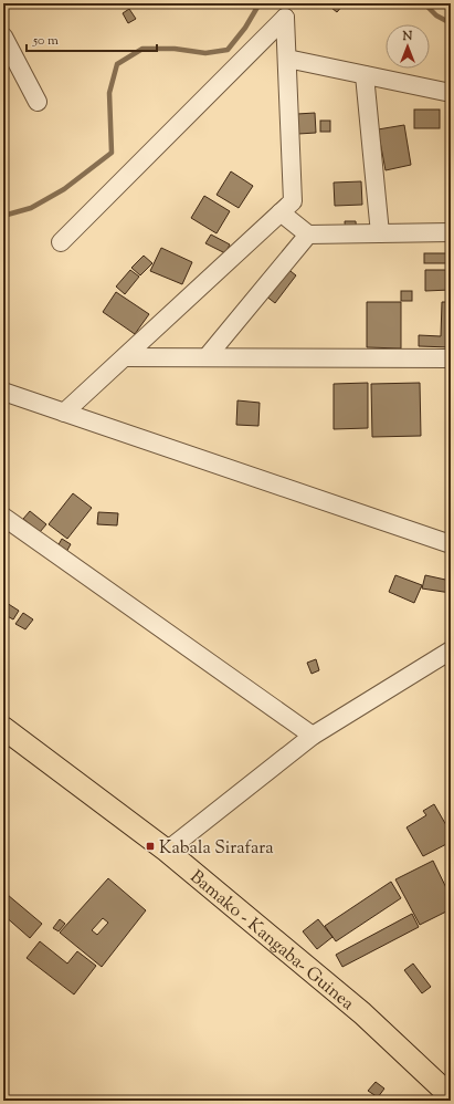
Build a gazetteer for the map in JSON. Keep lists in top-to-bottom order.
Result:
{
  "streets": {
    "main road": ["Bamako - Kangaba- Guinea"]
  },
  "places": {
    "transit": ["Kabala Sirafara"]
  },
  "scale_bar": "50 m",
  "north": "top"
}
